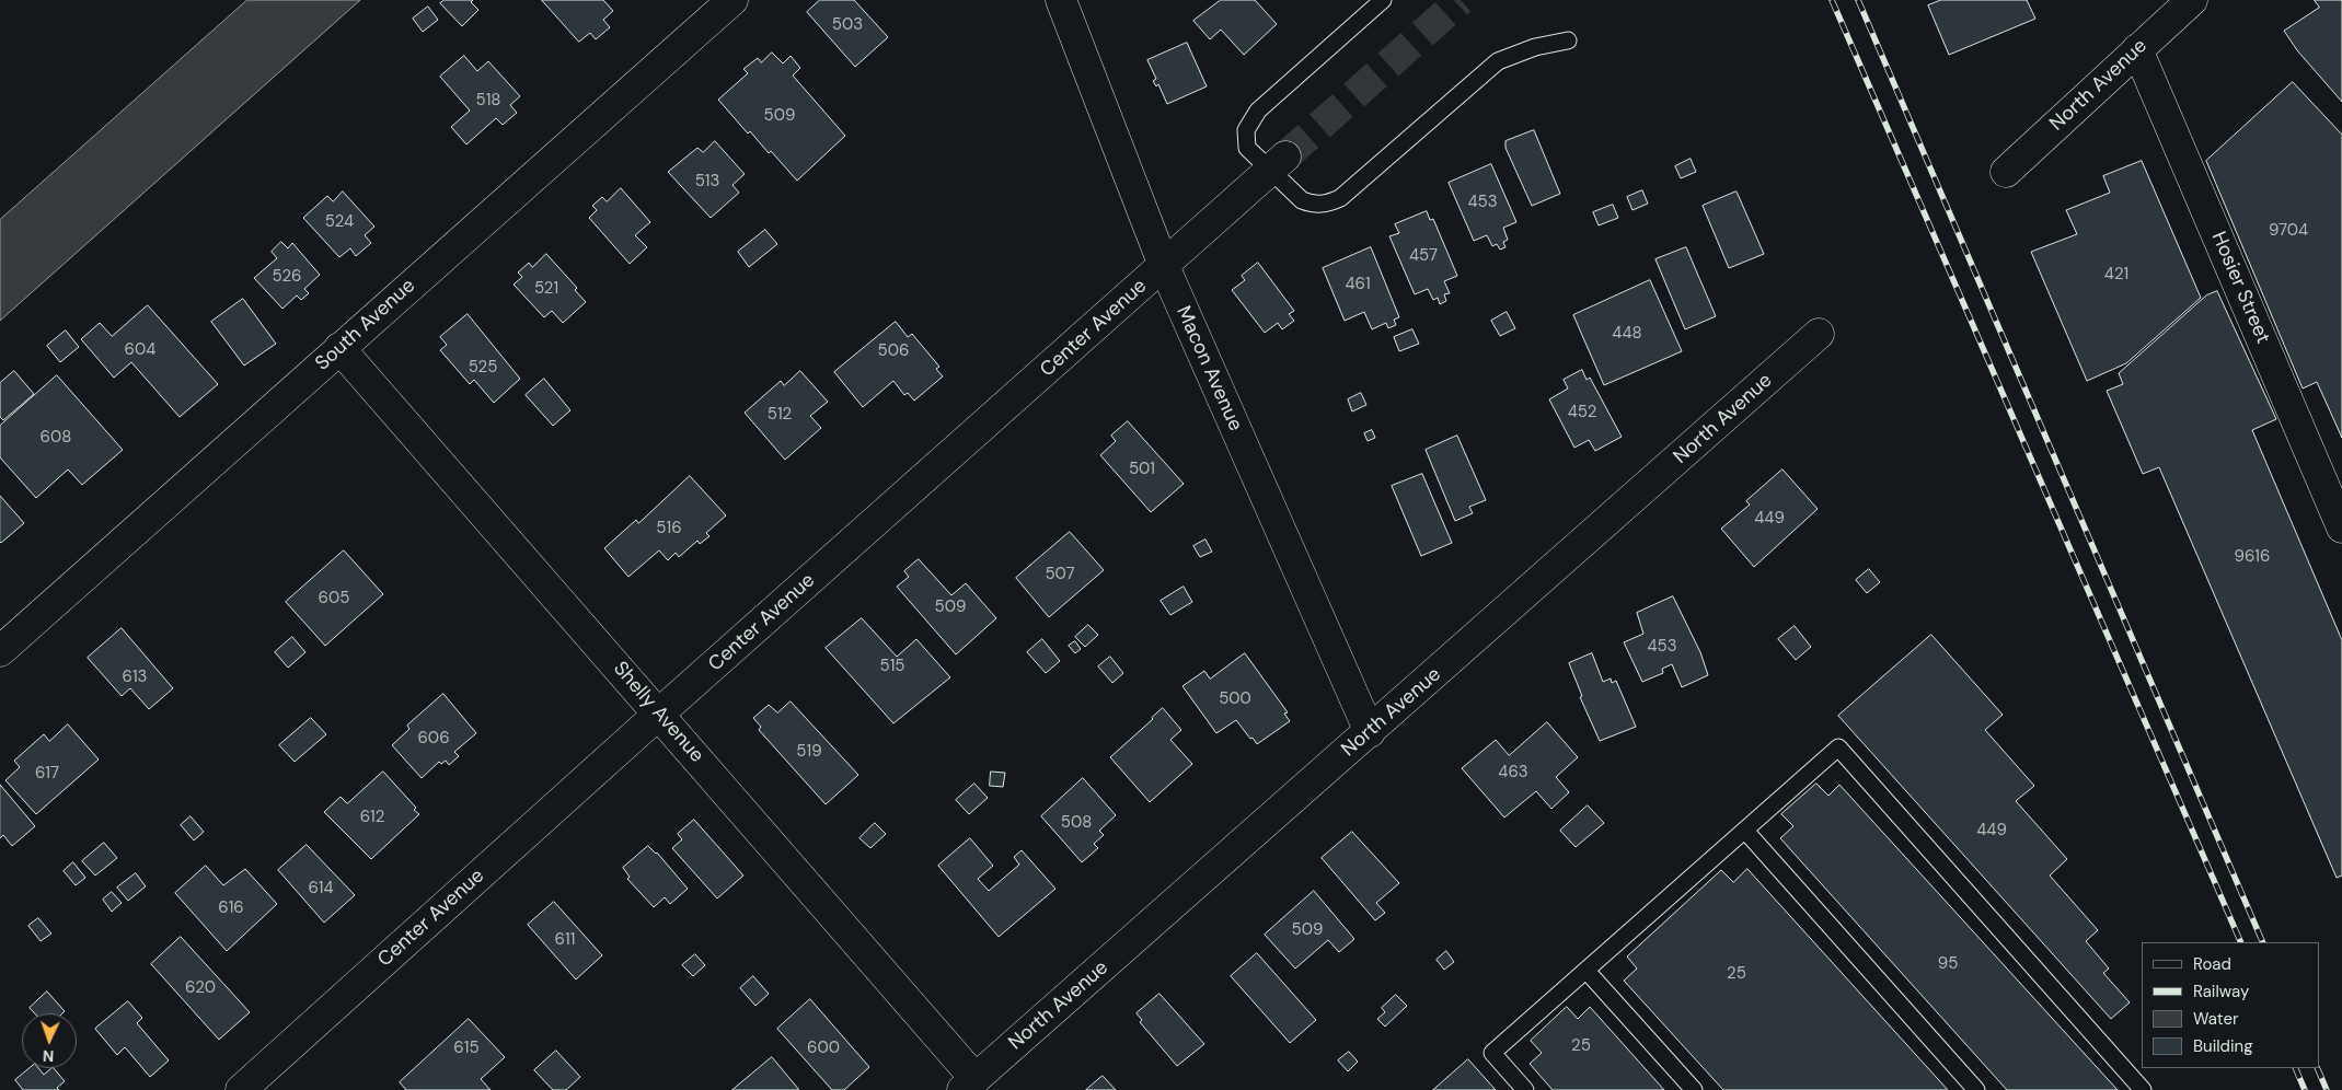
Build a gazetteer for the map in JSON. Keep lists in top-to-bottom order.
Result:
{
  "streets": {
    "street": [
      "North Avenue",
      "Hosier Street",
      "South Avenue",
      "Center Avenue",
      "Macon Avenue",
      "Shelly Avenue"
    ]
  },
  "crossings": [
    ["North Avenue", "Hosier Street"],
    ["North Avenue", "Macon Avenue"],
    ["North Avenue", "Shelly Avenue"],
    ["South Avenue", "Shelly Avenue"],
    ["Center Avenue", "Macon Avenue"],
    ["Center Avenue", "Shelly Avenue"]
  ],
  "house_numbers": [
    "503",
    "518",
    "509",
    "513",
    "453",
    "524",
    "9704",
    "457",
    "421",
    "526",
    "461",
    "521",
    "448",
    "604",
    "506",
    "525",
    "452",
    "512",
    "608",
    "501",
    "449",
    "516",
    "9616",
    "507",
    "605",
    "509",
    "453",
    "515",
    "613",
    "500",
    "606",
    "519",
    "463",
    "617",
    "612",
    "508",
    "449",
    "614",
    "616",
    "509",
    "611",
    "95",
    "25",
    "620",
    "25",
    "615",
    "600"
  ],
  "legend": [
    "Road",
    "Railway",
    "Water",
    "Building"
  ],
  "north": "bottom"
}
